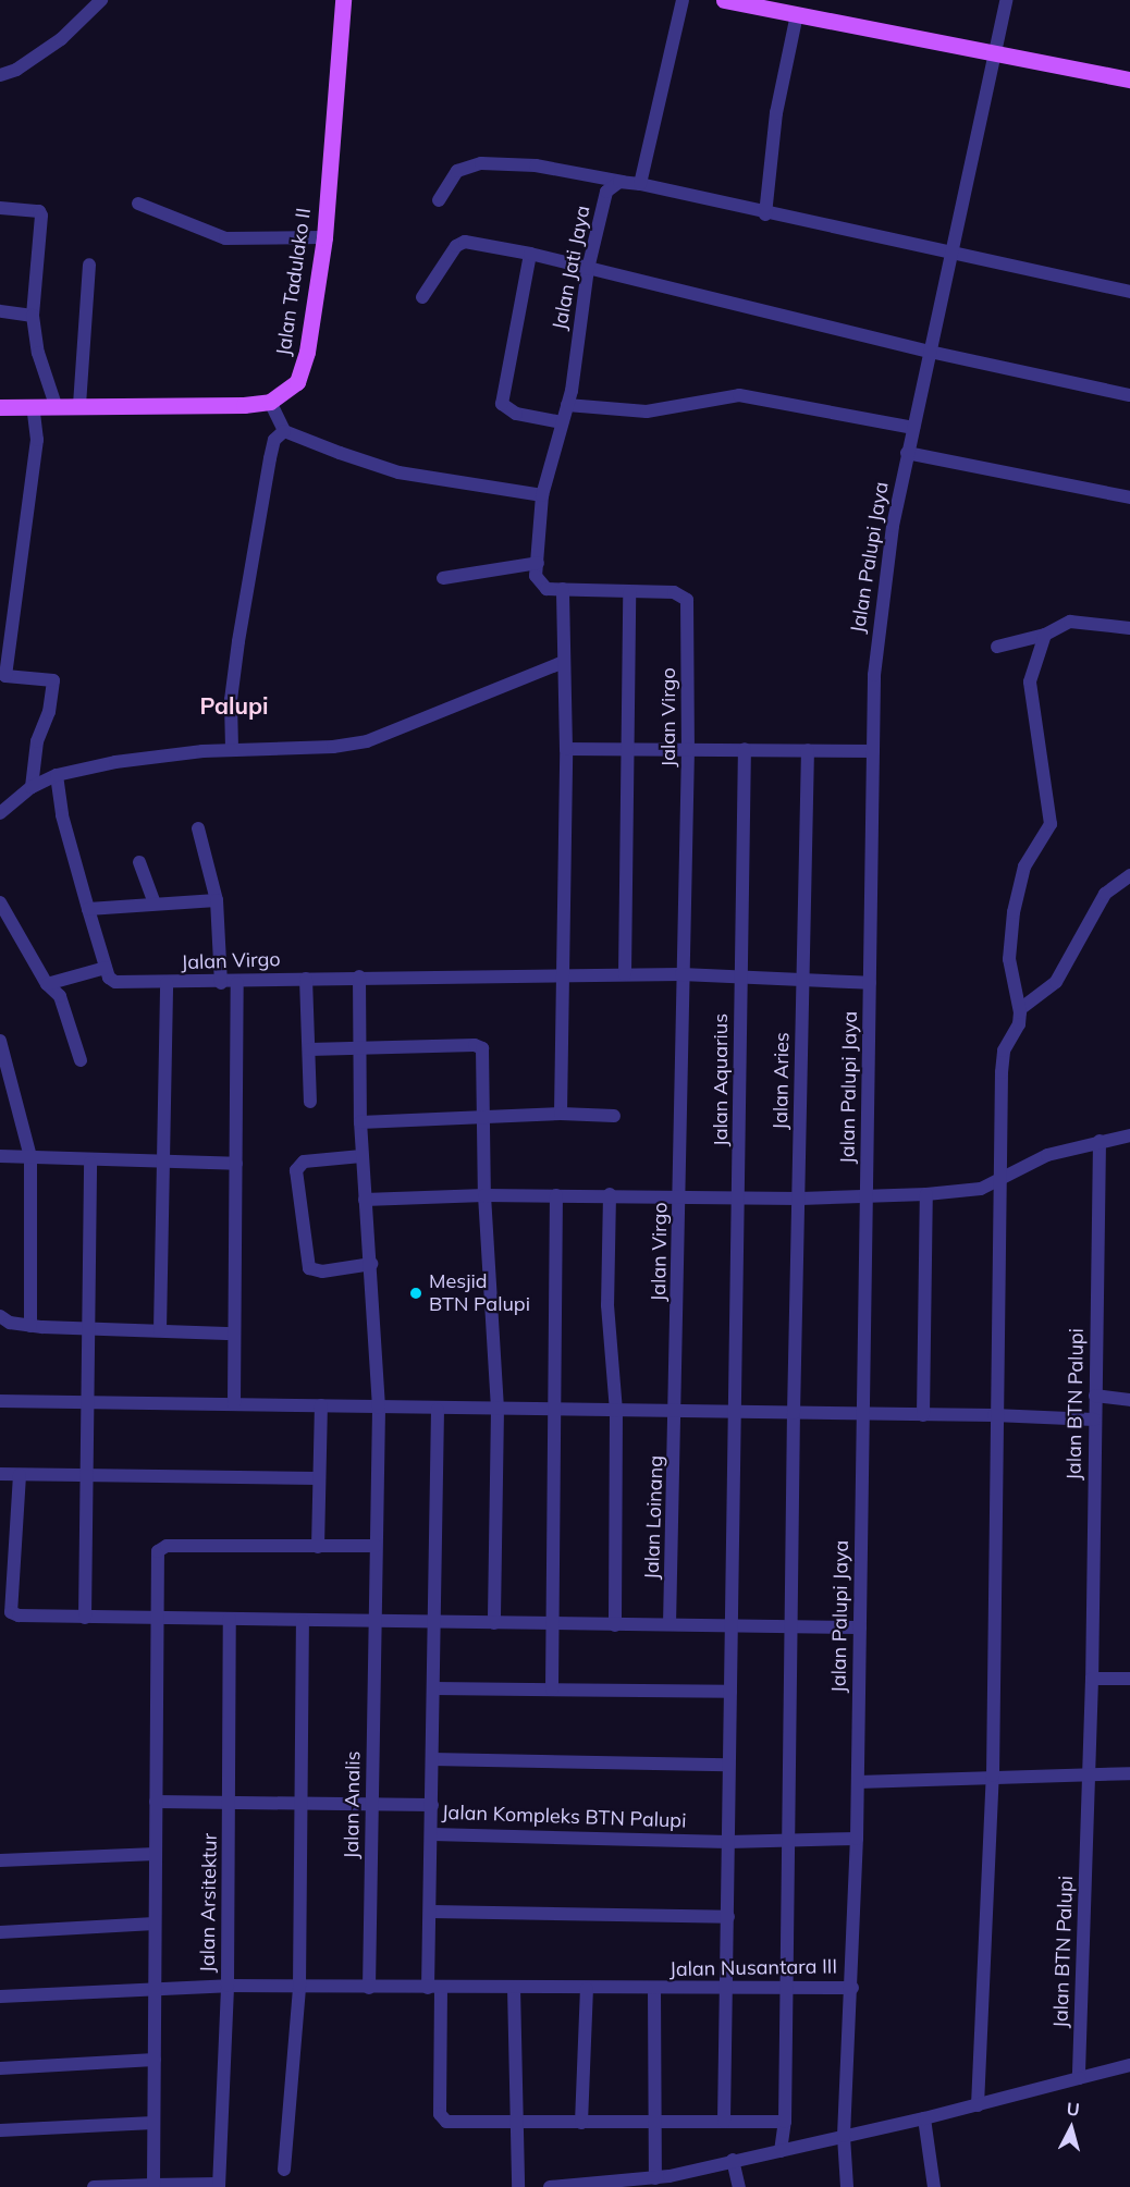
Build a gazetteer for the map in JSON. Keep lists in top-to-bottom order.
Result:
{
  "streets": {
    "main road": ["Jalan Tadulako II"],
    "street": [
      "Jalan Jati Jaya",
      "Jalan Palupi Jaya",
      "Jalan Virgo",
      "Jalan Aquarius",
      "Jalan Aries",
      "Jalan BTN Palupi",
      "Jalan Loinang",
      "Jalan Analis",
      "Jalan Kompleks BTN Palupi",
      "Jalan Arsitektur",
      "Jalan Nusantara III"
    ]
  },
  "crossings": [
    ["Jalan Palupi Jaya", "Jalan Virgo"],
    ["Jalan Palupi Jaya", "Jalan Kompleks BTN Palupi"],
    ["Jalan Palupi Jaya", "Jalan Nusantara III"],
    ["Jalan Virgo", "Jalan Aquarius"],
    ["Jalan Virgo", "Jalan Aries"],
    ["Jalan Virgo", "Jalan Loinang"],
    ["Jalan Analis", "Jalan Nusantara III"],
    ["Jalan Arsitektur", "Jalan Nusantara III"]
  ],
  "districts": ["Palupi"],
  "places": ["Mesjid BTN Palupi"],
  "north": "top"
}
